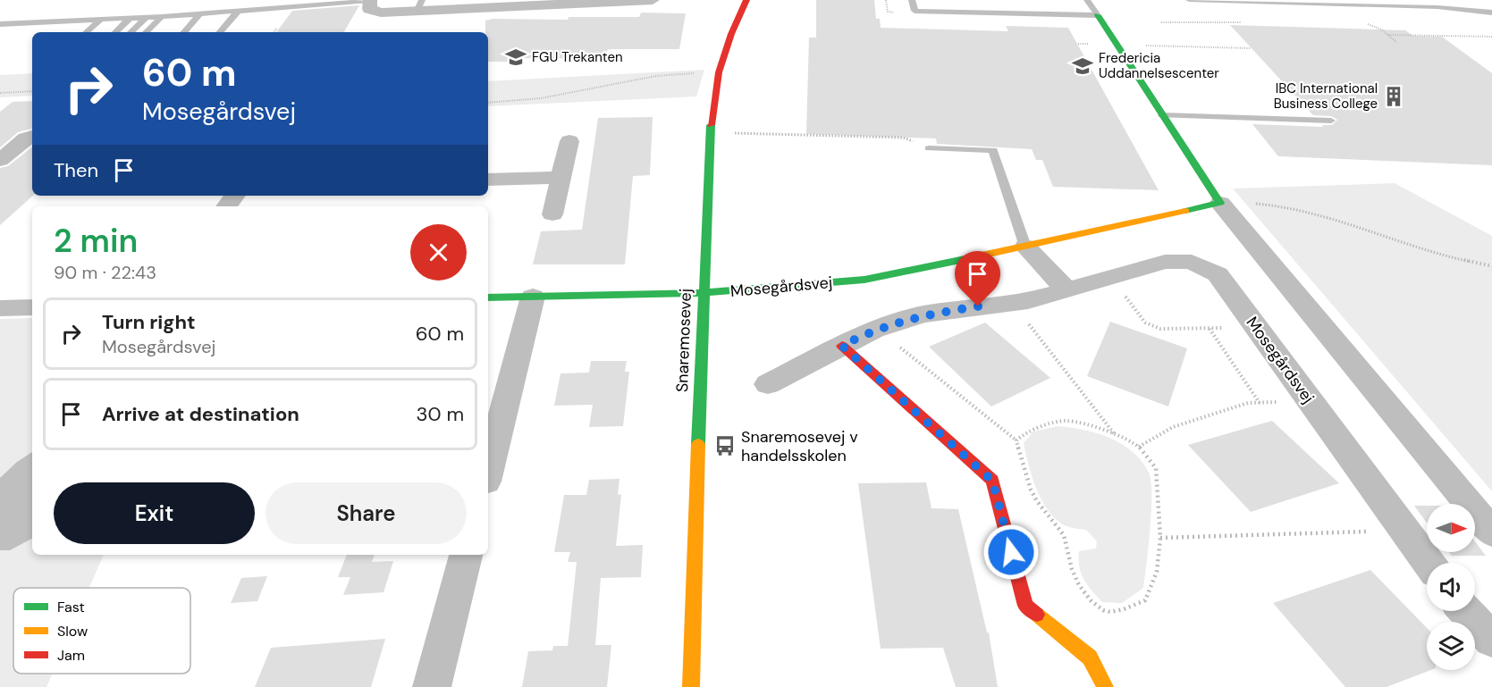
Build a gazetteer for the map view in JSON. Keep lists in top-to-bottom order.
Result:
{
  "streets": {
    "street": ["Mosegårdsvej", "Snaremosevej"]
  },
  "crossings": [
    ["Mosegårdsvej", "Snaremosevej"]
  ],
  "places": {
    "school or university": ["FGU Trekanten", "Fredericia Uddannelsescenter"],
    "building": ["IBC International Business College"],
    "bus stop": ["Snaremosevej v handelsskolen"]
  },
  "legend": ["Fast", "Slow", "Jam"],
  "north": "right",
  "page": {
    "turn": ["60 m", "Mosegårdsvej"],
    "then": "Then",
    "heading": ["2 min", "90 m · 22:43"],
    "list": [
      {
        "name": "Turn right",
        "note": "Mosegårdsvej",
        "value": "60 m"
      },
      {
        "name": "Arrive at destination",
        "value": "30 m"
      }
    ],
    "buttons": ["Exit", "Share"]
  }
}
